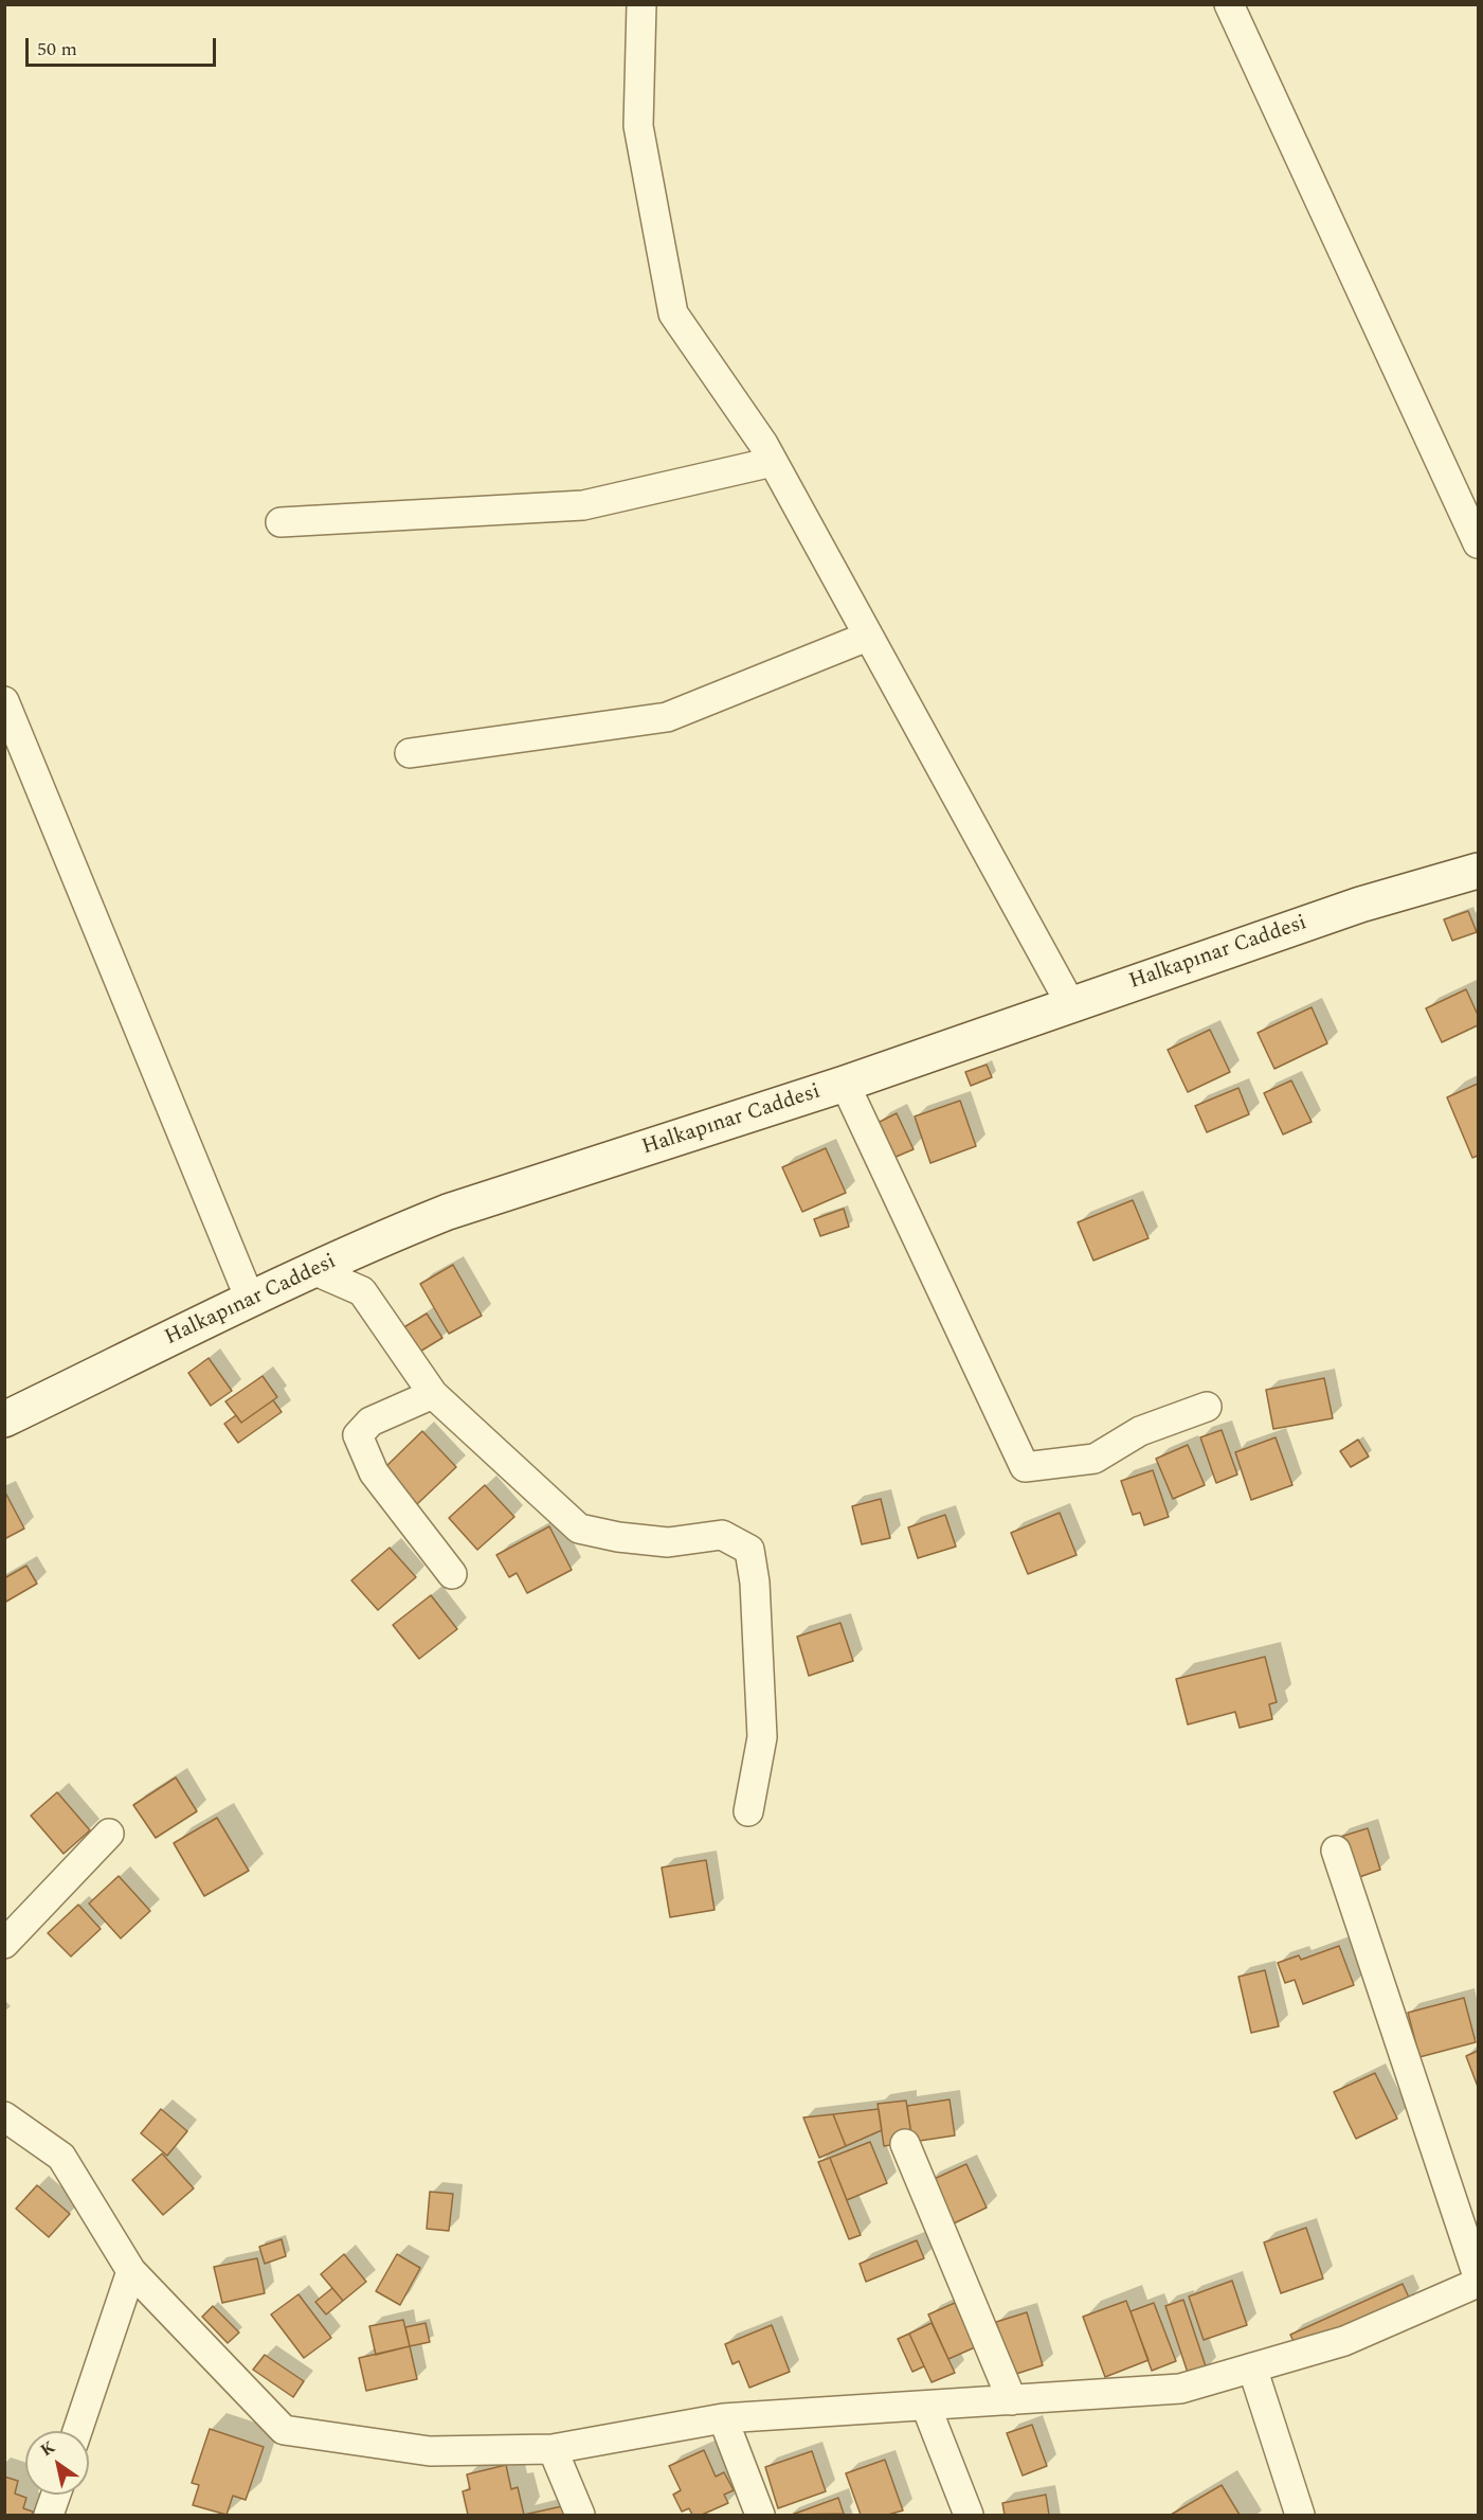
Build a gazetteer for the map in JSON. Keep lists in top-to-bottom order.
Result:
{
  "streets": {
    "main road": ["Halkapınar Caddesi"]
  },
  "scale_bar": "50 m",
  "north": "top left"
}
